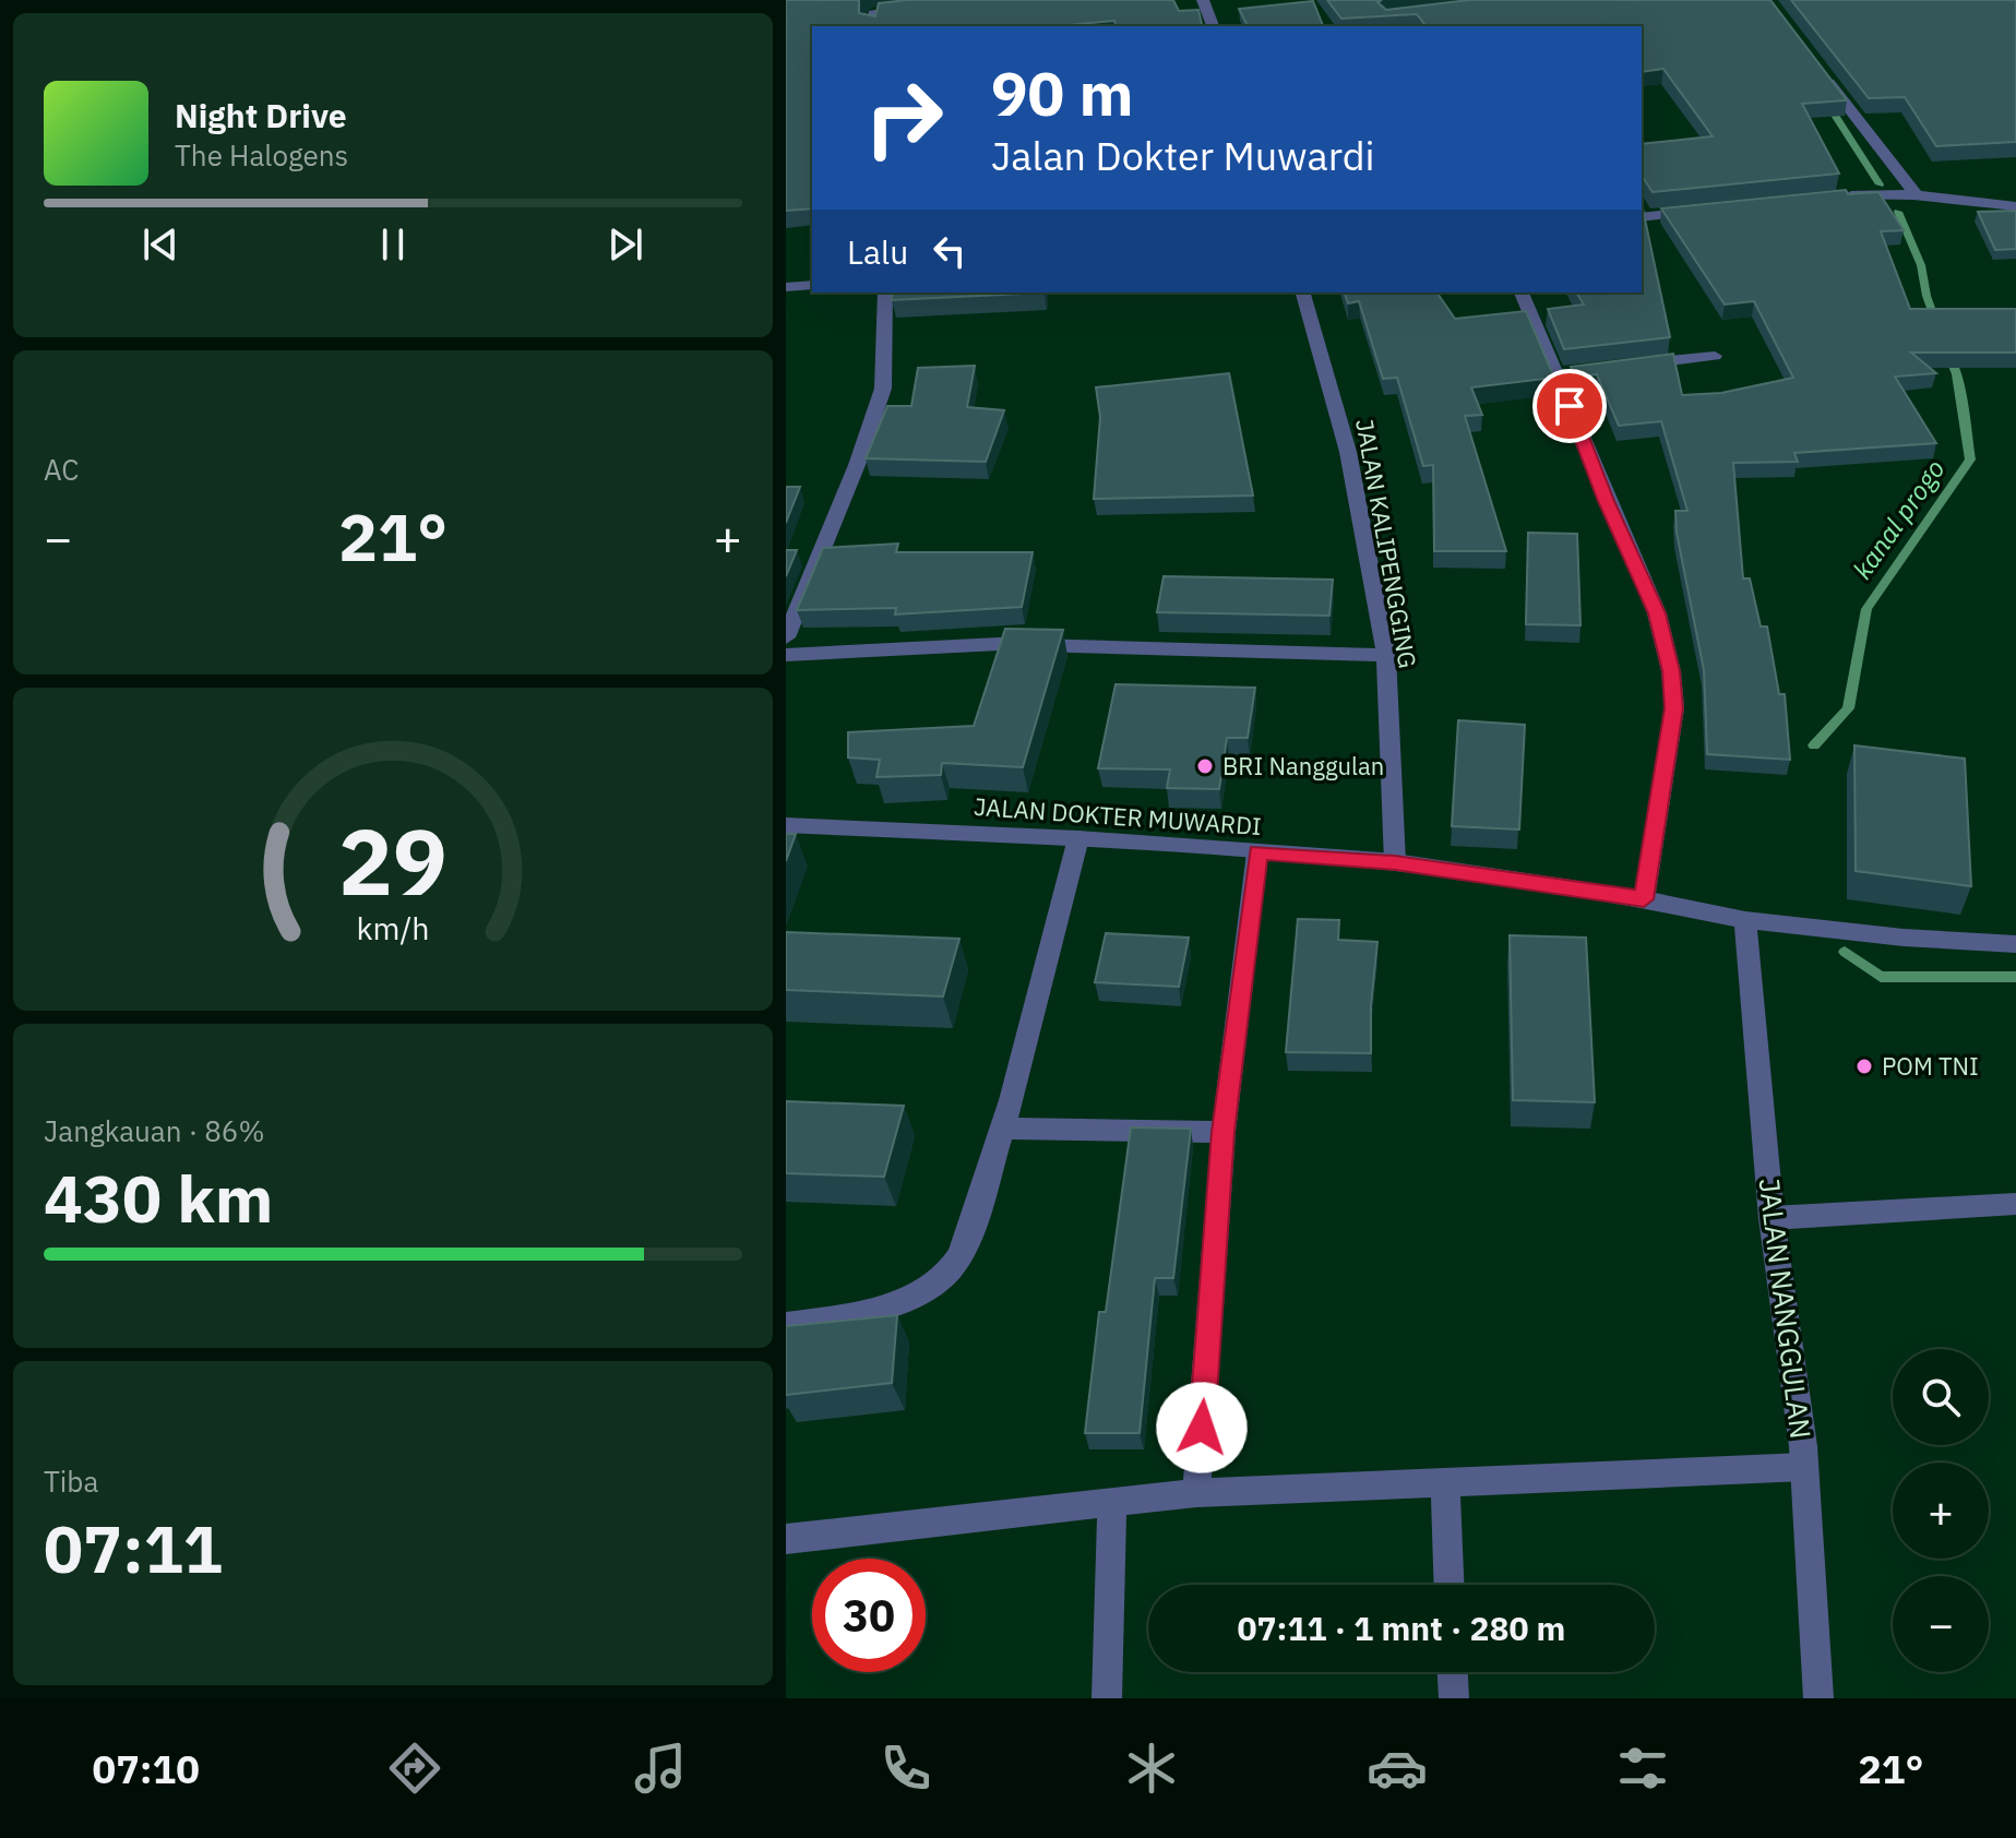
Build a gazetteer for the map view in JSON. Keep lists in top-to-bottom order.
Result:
{
  "streets": {
    "street": ["JALAN KALIPENGGING", "JALAN DOKTER MUWARDI", "JALAN NANGGULAN"]
  },
  "crossings": [
    ["JALAN KALIPENGGING", "JALAN DOKTER MUWARDI"],
    ["JALAN DOKTER MUWARDI", "JALAN NANGGULAN"]
  ],
  "water": ["kanal progo"],
  "places": ["BRI Nanggulan", "POM TNI"],
  "page": {
    "turn": ["90 m", "Jalan Dokter Muwardi"],
    "song": ["Night Drive", "The Halogens"],
    "then": "Lalu",
    "tile": [
      "AC",
      ["Jangkauan · 86%", "430 km"],
      ["Tiba", "07:11"]
    ],
    "heat": ["−", "21°", "+"],
    "map_buttons": ["+", "−"],
    "limit": "30",
    "trip": "07:11 · 1 mnt · 280 m",
    "tabs": ["07:10", "21°"],
    "gauge": ["29", "km/h"]
  }
}
